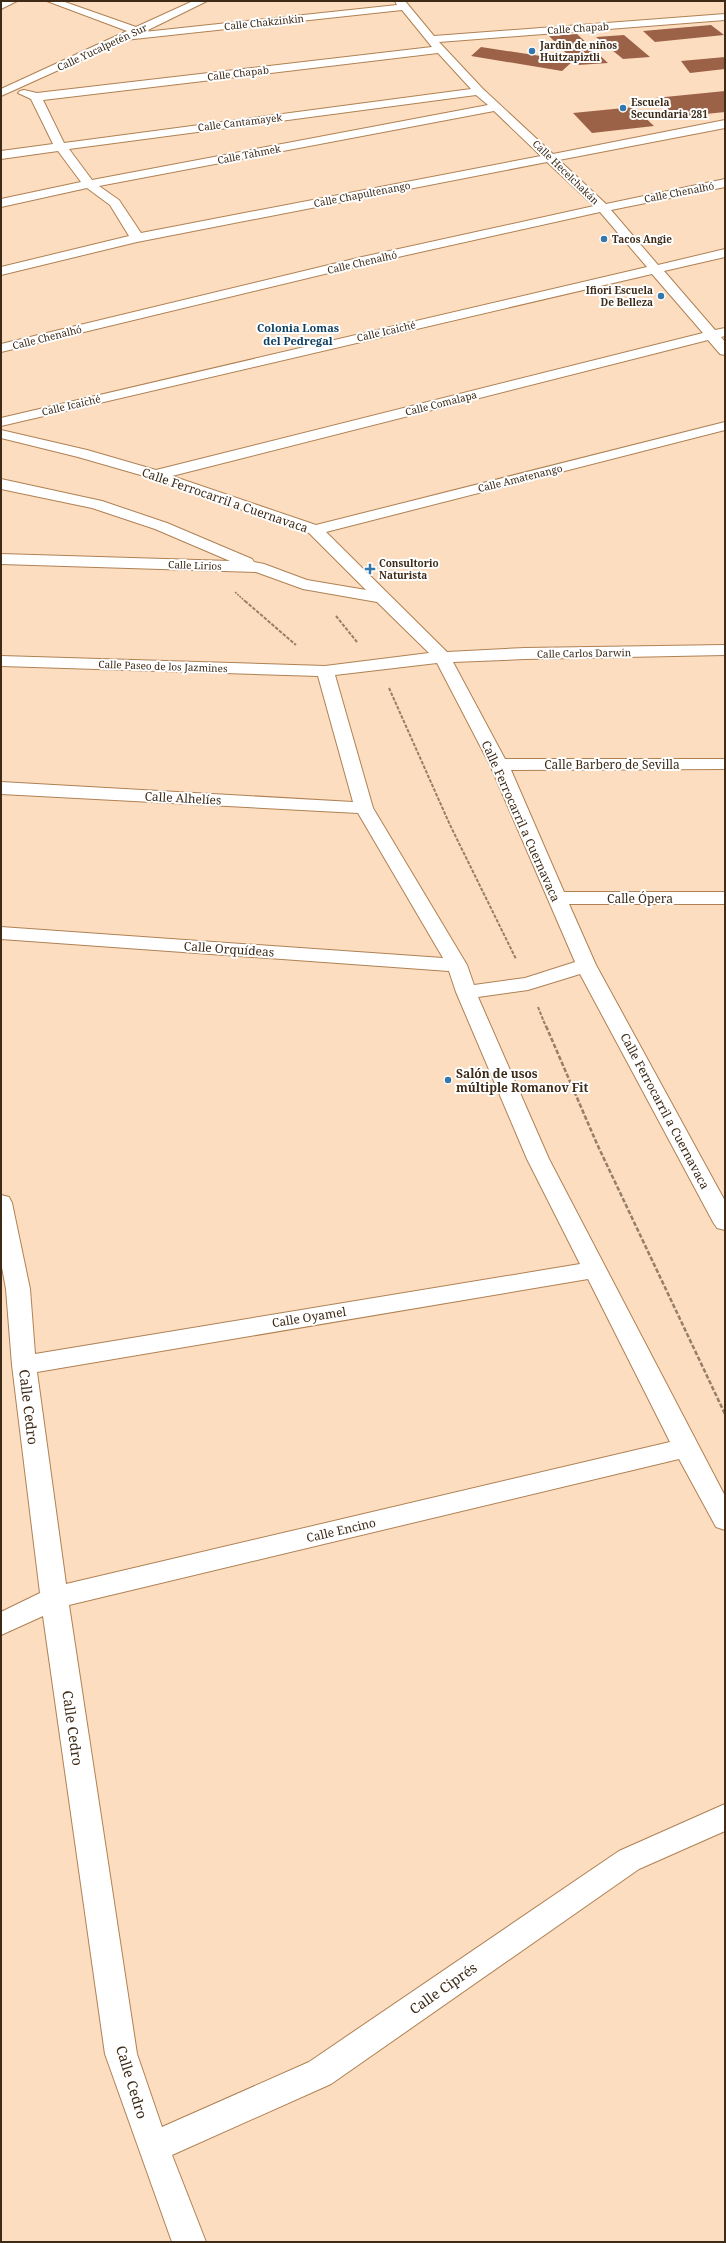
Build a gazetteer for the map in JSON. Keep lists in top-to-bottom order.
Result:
{
  "streets": {
    "street": [
      "Calle Chakzinkin",
      "Calle Chapab",
      "Calle Yucalpetén Sur",
      "Calle Cantamayek",
      "Calle Tahmek",
      "Calle Hecelchakán",
      "Calle Chenalhó",
      "Calle Chapultenango",
      "Calle Icaiché",
      "Calle Comalapa",
      "Calle Amatenango",
      "Calle Ferrocarril a Cuernavaca",
      "Calle Lirios",
      "Calle Carlos Darwin",
      "Calle Paseo de los Jazmines",
      "Calle Barbero de Sevilla",
      "Calle Alhelíes",
      "Calle Ópera",
      "Calle Orquídeas",
      "Calle Oyamel",
      "Calle Cedro",
      "Calle Encino",
      "Calle Ciprés"
    ]
  },
  "crossings": [
    ["Calle Chakzinkin", "Calle Yucalpetén Sur"],
    ["Calle Chakzinkin", "Calle Hecelchakán"],
    ["Calle Chapab", "Calle Hecelchakán"],
    ["Calle Cantamayek", "Calle Hecelchakán"],
    ["Calle Tahmek", "Calle Hecelchakán"],
    ["Calle Hecelchakán", "Calle Chenalhó"],
    ["Calle Hecelchakán", "Calle Chapultenango"],
    ["Calle Hecelchakán", "Calle Icaiché"],
    ["Calle Hecelchakán", "Calle Comalapa"],
    ["Calle Comalapa", "Calle Ferrocarril a Cuernavaca"],
    ["Calle Amatenango", "Calle Ferrocarril a Cuernavaca"],
    ["Calle Ferrocarril a Cuernavaca", "Calle Lirios"],
    ["Calle Ferrocarril a Cuernavaca", "Calle Carlos Darwin"],
    ["Calle Ferrocarril a Cuernavaca", "Calle Barbero de Sevilla"],
    ["Calle Ferrocarril a Cuernavaca", "Calle Ópera"],
    ["Calle Carlos Darwin", "Calle Paseo de los Jazmines"],
    ["Calle Oyamel", "Calle Cedro"],
    ["Calle Cedro", "Calle Encino"],
    ["Calle Cedro", "Calle Ciprés"]
  ],
  "districts": ["Colonia Lomas del Pedregal"],
  "places": {
    "other": [
      "Jardin de niños Huitzapiztli",
      "Escuela Secundaria 281",
      "Tacos Angie",
      "Ifiori Escuela De Belleza",
      "Salón de usos múltiple Romanov Fit"
    ],
    "health": ["Consultorio Naturista"]
  }
}
